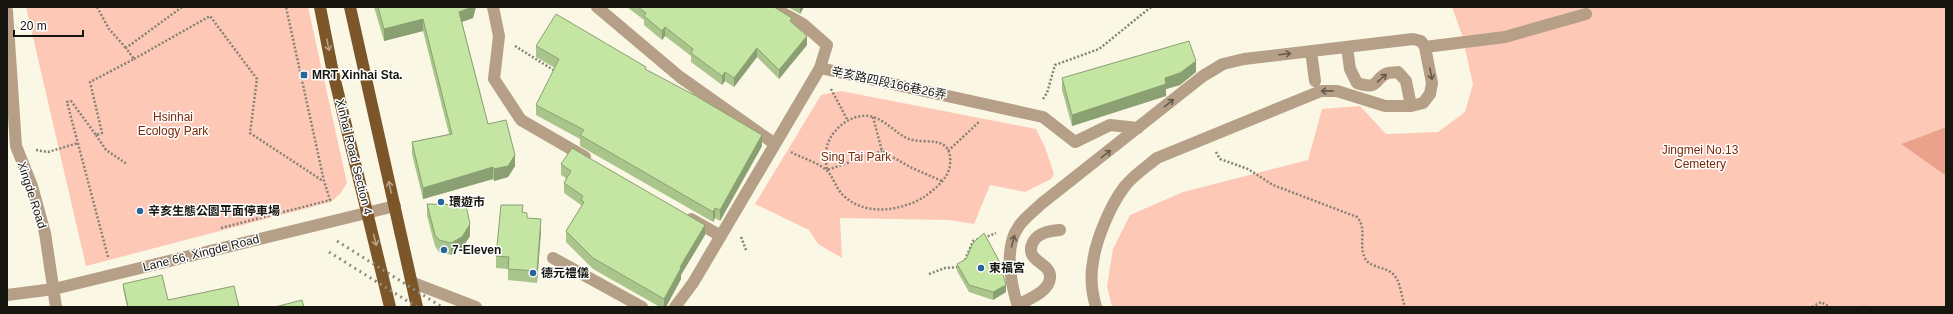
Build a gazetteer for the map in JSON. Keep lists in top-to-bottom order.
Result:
{
  "streets": {
    "main road": ["Xinhai Road Section 4"],
    "street": ["辛亥路四段166巷26弄", "Xingde Road", "Lane 66, Xingde Road"]
  },
  "crossings": [
    ["Xinhai Road Section 4", "Lane 66, Xingde Road"],
    ["Xingde Road", "Lane 66, Xingde Road"]
  ],
  "parks": ["Hsinhai Ecology Park", "Jingmei No.13 Cemetery", "Sing Tai Park"],
  "places": {
    "transit": ["MRT Xinhai Sta."],
    "other": [
      "環遊市",
      "辛亥生態公園平面停車場",
      "7-Eleven",
      "東福宮",
      "德元禮儀"
    ]
  },
  "scale_bar": "20 m"
}
